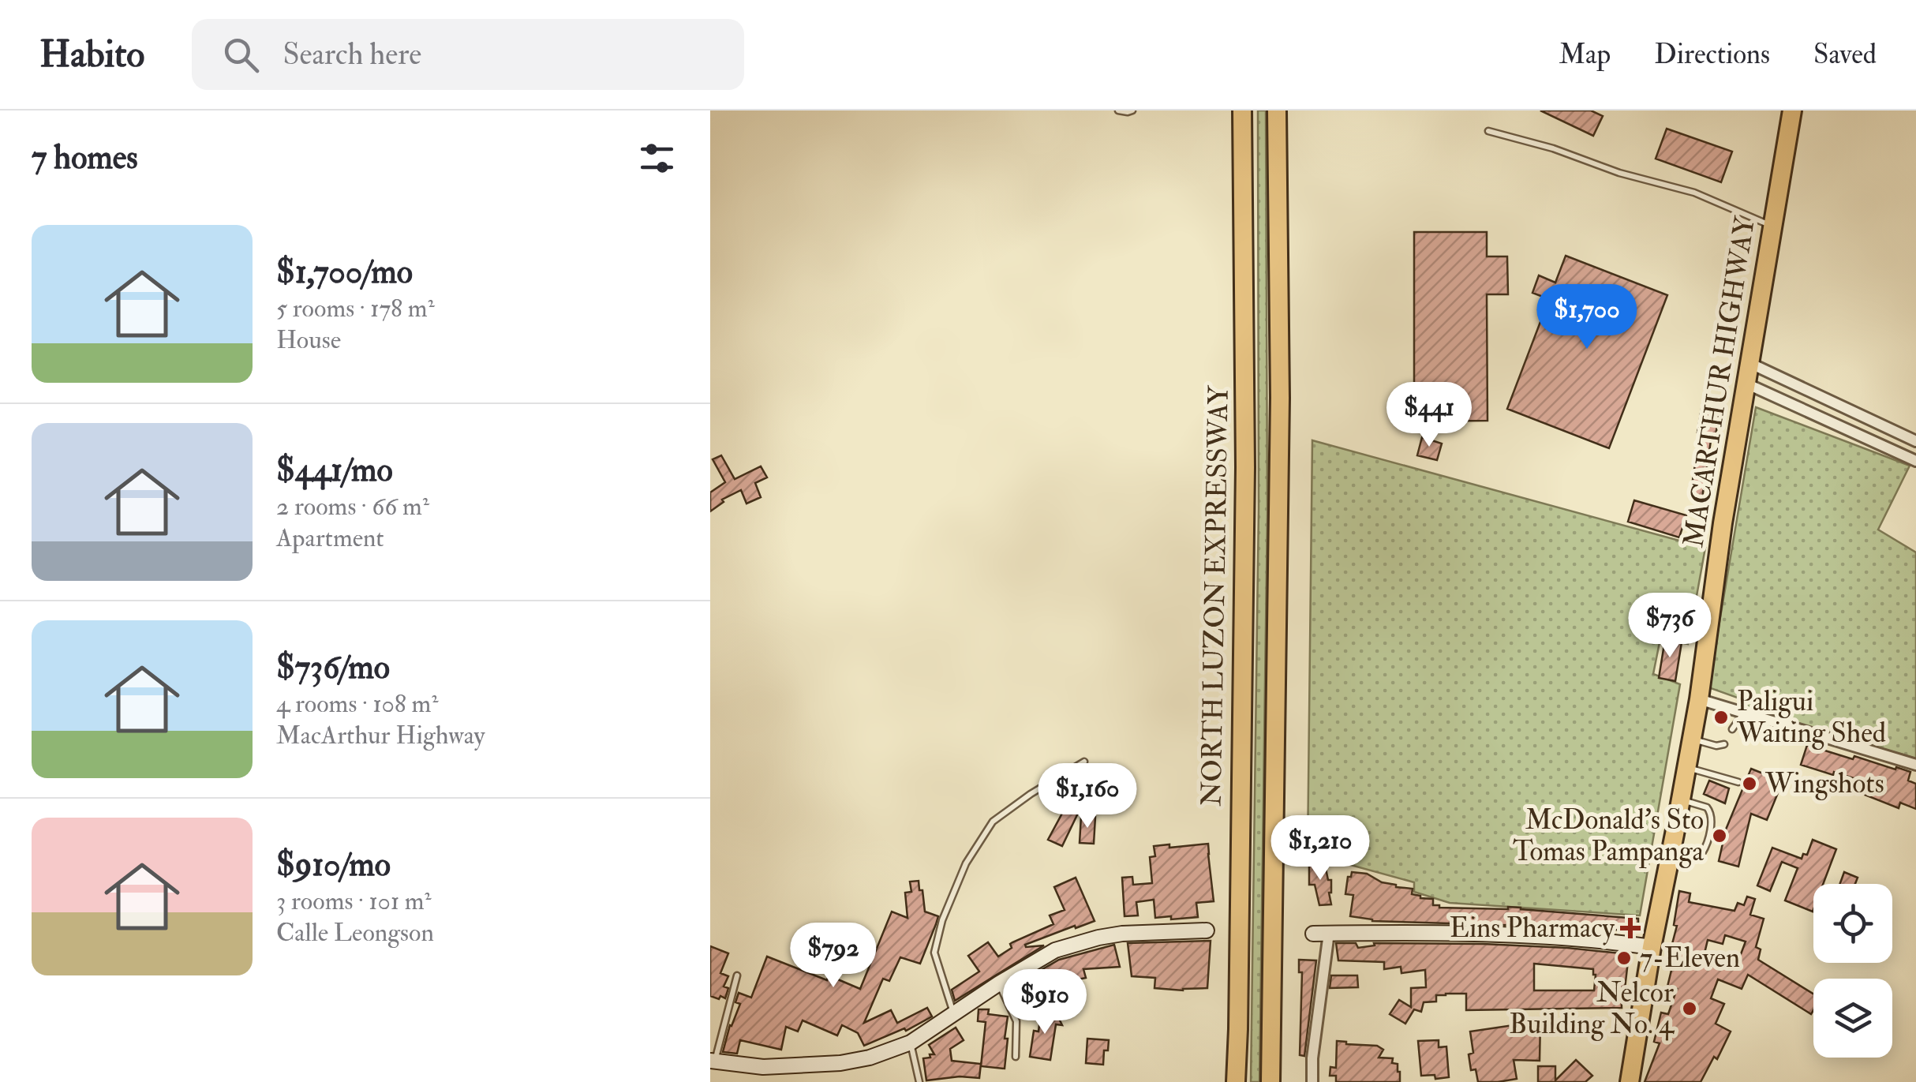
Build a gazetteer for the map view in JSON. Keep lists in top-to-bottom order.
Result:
{
  "streets": {
    "highway": ["MACARTHUR HIGHWAY", "NORTH LUZON EXPRESSWAY"]
  },
  "places": {
    "other": [
      "Paligui Waiting Shed",
      "Wingshots",
      "McDonald's Sto Tomas Pampanga",
      "7-Eleven",
      "Nelcor Building No. 4"
    ],
    "health": ["Eins Pharmacy"]
  },
  "page": {
    "header": "Habito",
    "search": "Search here",
    "nav": ["Map", "Directions", "Saved"],
    "heading": "7 homes",
    "list": [
      {
        "name": "$1,700/mo",
        "note": "5 rooms · 178 m² · House"
      },
      {
        "name": "$441/mo",
        "note": "2 rooms · 66 m² · Apartment"
      },
      {
        "name": "$736/mo",
        "note": "4 rooms · 108 m² · MacArthur Highway"
      },
      {
        "name": "$910/mo",
        "note": "3 rooms · 101 m² · Calle Leongson"
      }
    ],
    "price": [
      "$1,700",
      "$441",
      "$736",
      "$1,160",
      "$1,210",
      "$792",
      "$910"
    ]
  }
}
